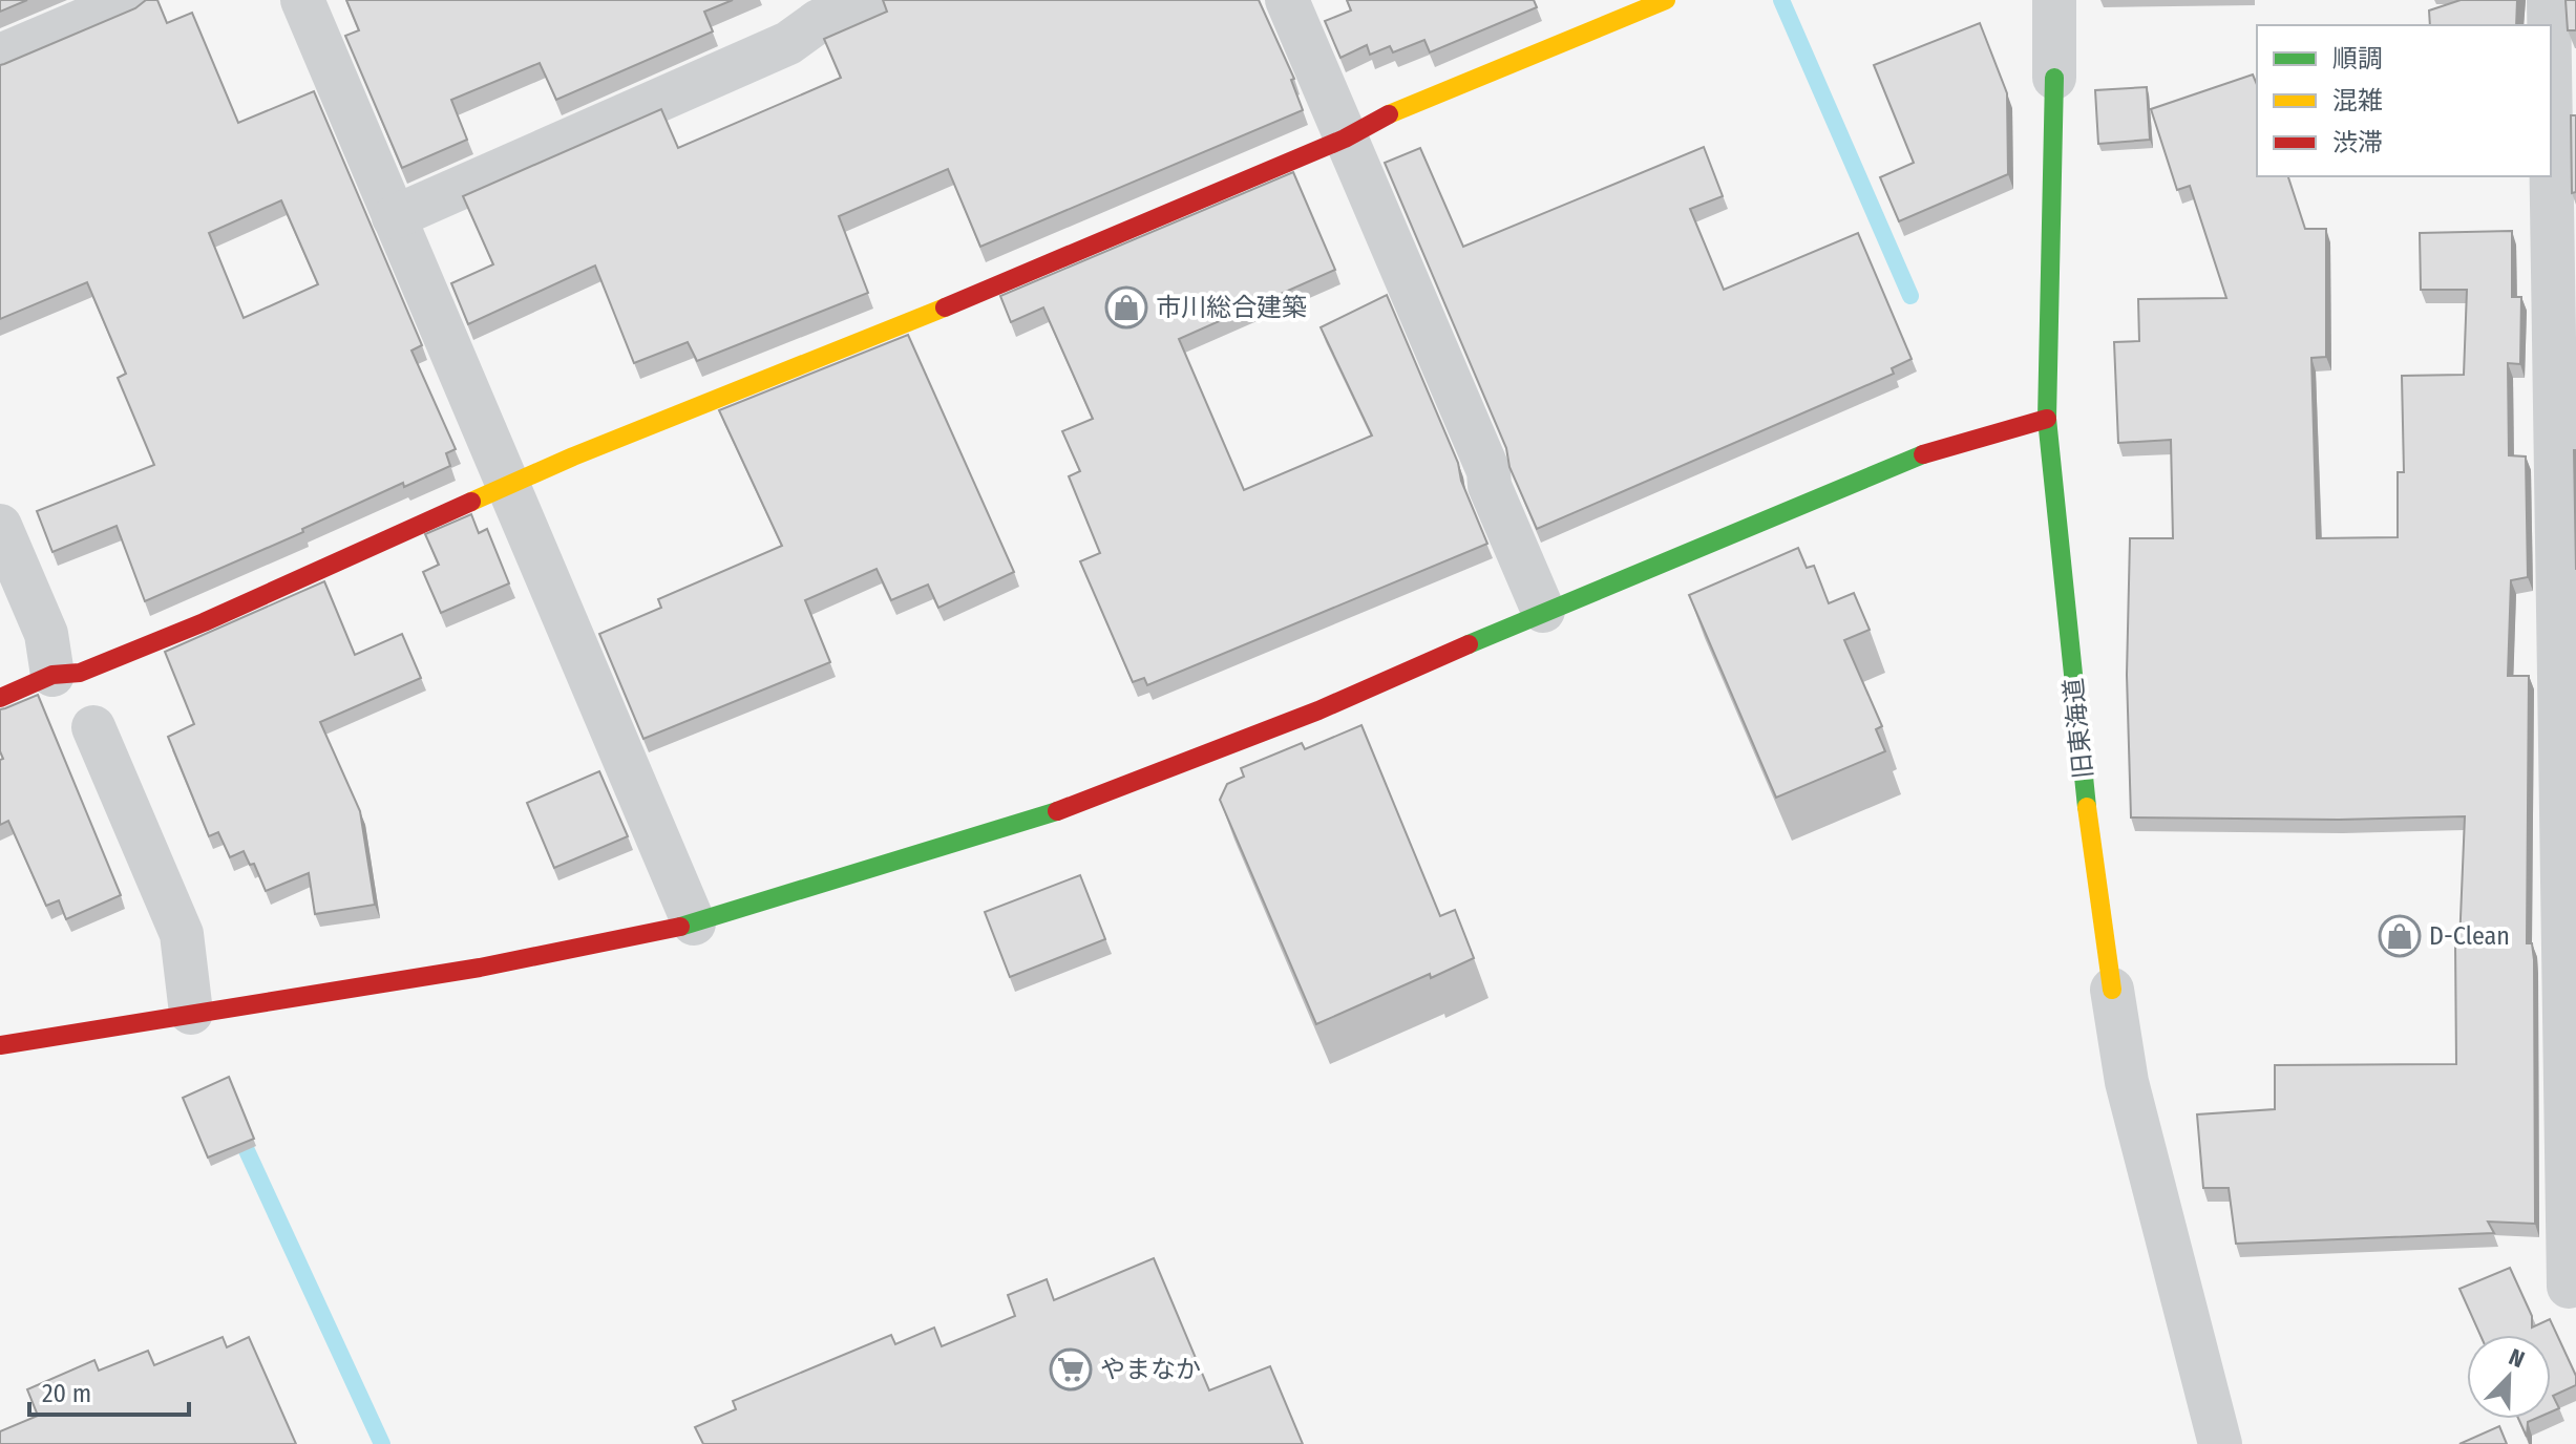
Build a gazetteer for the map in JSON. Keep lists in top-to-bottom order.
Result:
{
  "streets": {
    "street": ["旧東海道"]
  },
  "places": {
    "shop": ["市川総合建築", "D-Clean"],
    "supermarket": ["やまなか"]
  },
  "legend": ["順調", "混雑", "渋滞"],
  "scale_bar": "20 m",
  "north": "top right"
}
